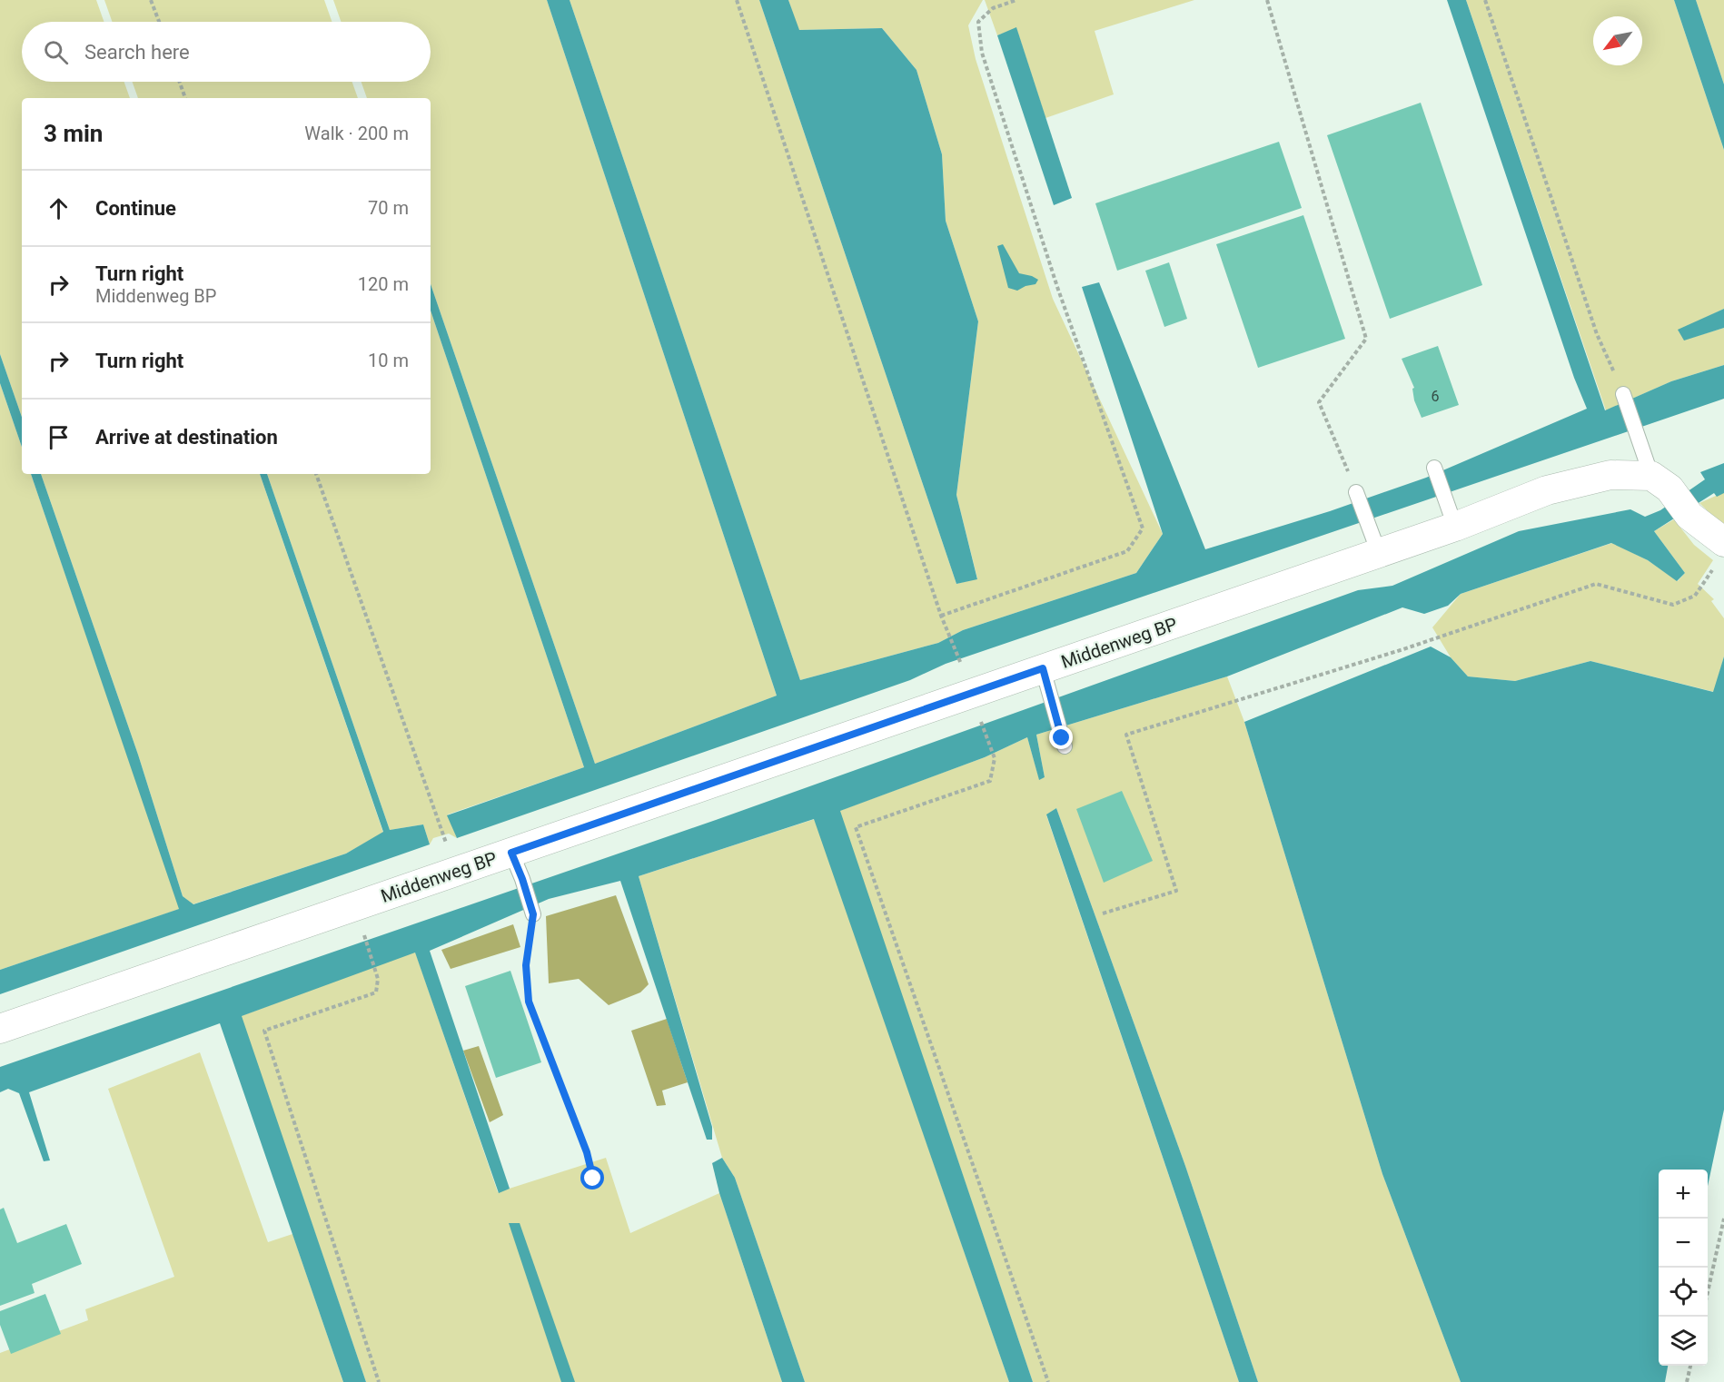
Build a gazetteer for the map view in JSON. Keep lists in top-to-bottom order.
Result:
{
  "streets": {
    "street": ["Middenweg BP"]
  },
  "house_numbers": ["6"],
  "north": "bottom left",
  "page": {
    "search": "Search here",
    "heading": ["3 min", "Walk · 200 m"],
    "list": [
      ["Continue", "70 m"],
      ["Turn right", "Middenweg BP", "120 m"],
      ["Turn right", "10 m"],
      "Arrive at destination"
    ],
    "map_buttons": ["+", "−"]
  }
}
